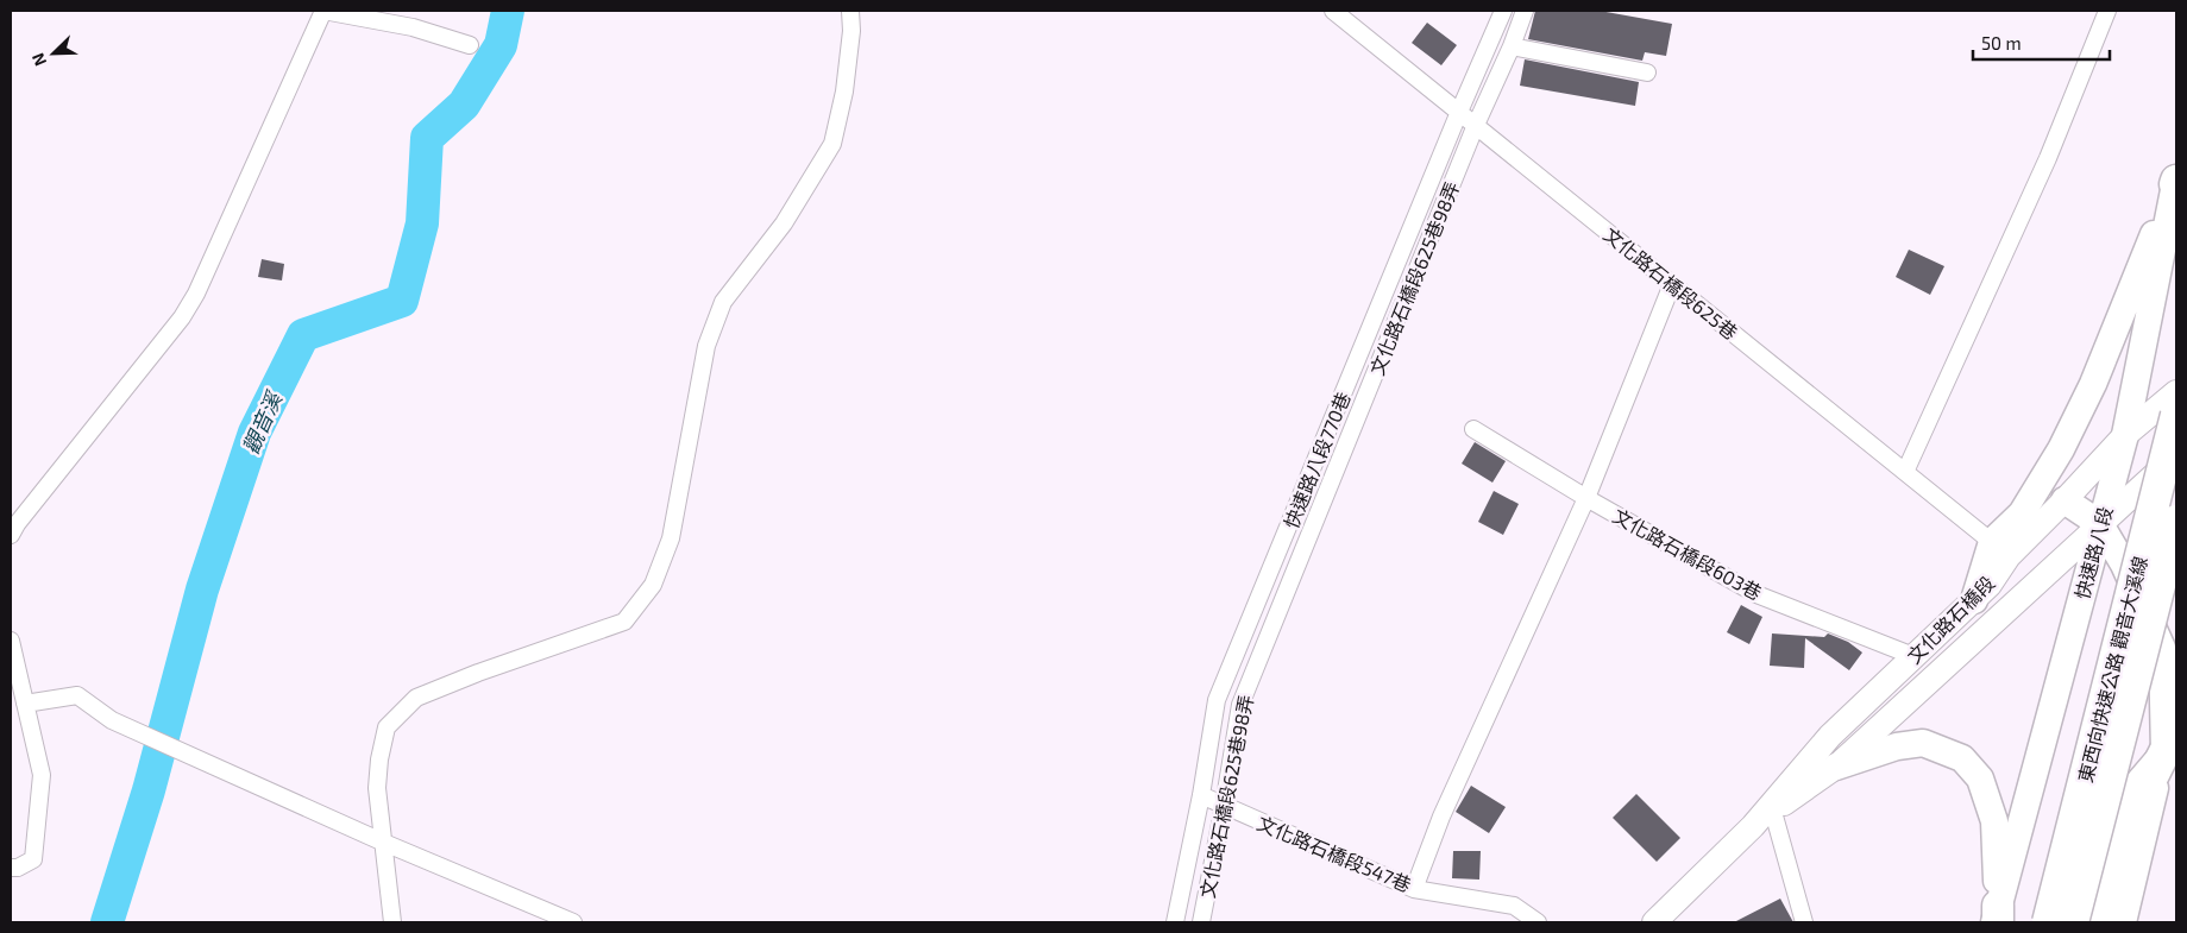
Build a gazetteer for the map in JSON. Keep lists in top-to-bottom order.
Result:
{
  "streets": {
    "highway": ["東西向快速公路 觀音大溪線"],
    "main road": ["快速路八段", "文化路石橋段"],
    "street": [
      "文化路石橋段625巷98弄",
      "文化路石橋段625巷",
      "快速路八段770巷",
      "文化路石橋段603巷",
      "文化路石橋段547巷"
    ]
  },
  "crossings": [
    ["文化路石橋段625巷98弄", "文化路石橋段625巷"],
    ["文化路石橋段625巷98弄", "文化路石橋段547巷"],
    ["文化路石橋段625巷", "快速路八段770巷"],
    ["文化路石橋段625巷", "文化路石橋段"],
    ["快速路八段770巷", "文化路石橋段547巷"],
    ["快速路八段", "文化路石橋段"],
    ["文化路石橋段603巷", "文化路石橋段"]
  ],
  "water": ["觀音溪"],
  "scale_bar": "50 m",
  "north": "bottom left"
}
